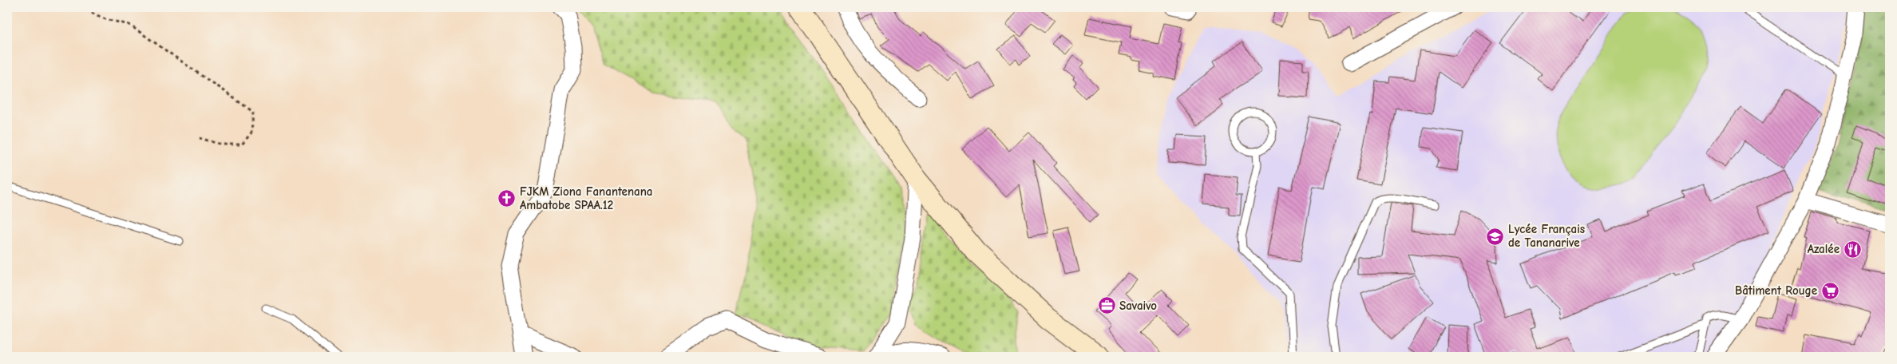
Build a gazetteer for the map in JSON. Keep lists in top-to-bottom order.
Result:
{
  "places": {
    "church": ["FJKM Ziona Fanantenana Ambatobe SPAA.12"],
    "school or university": ["Lycée Français de Tananarive"],
    "restaurant": ["Azalée"],
    "supermarket": ["Bâtiment Rouge"],
    "office": ["Savaivo"]
  }
}
